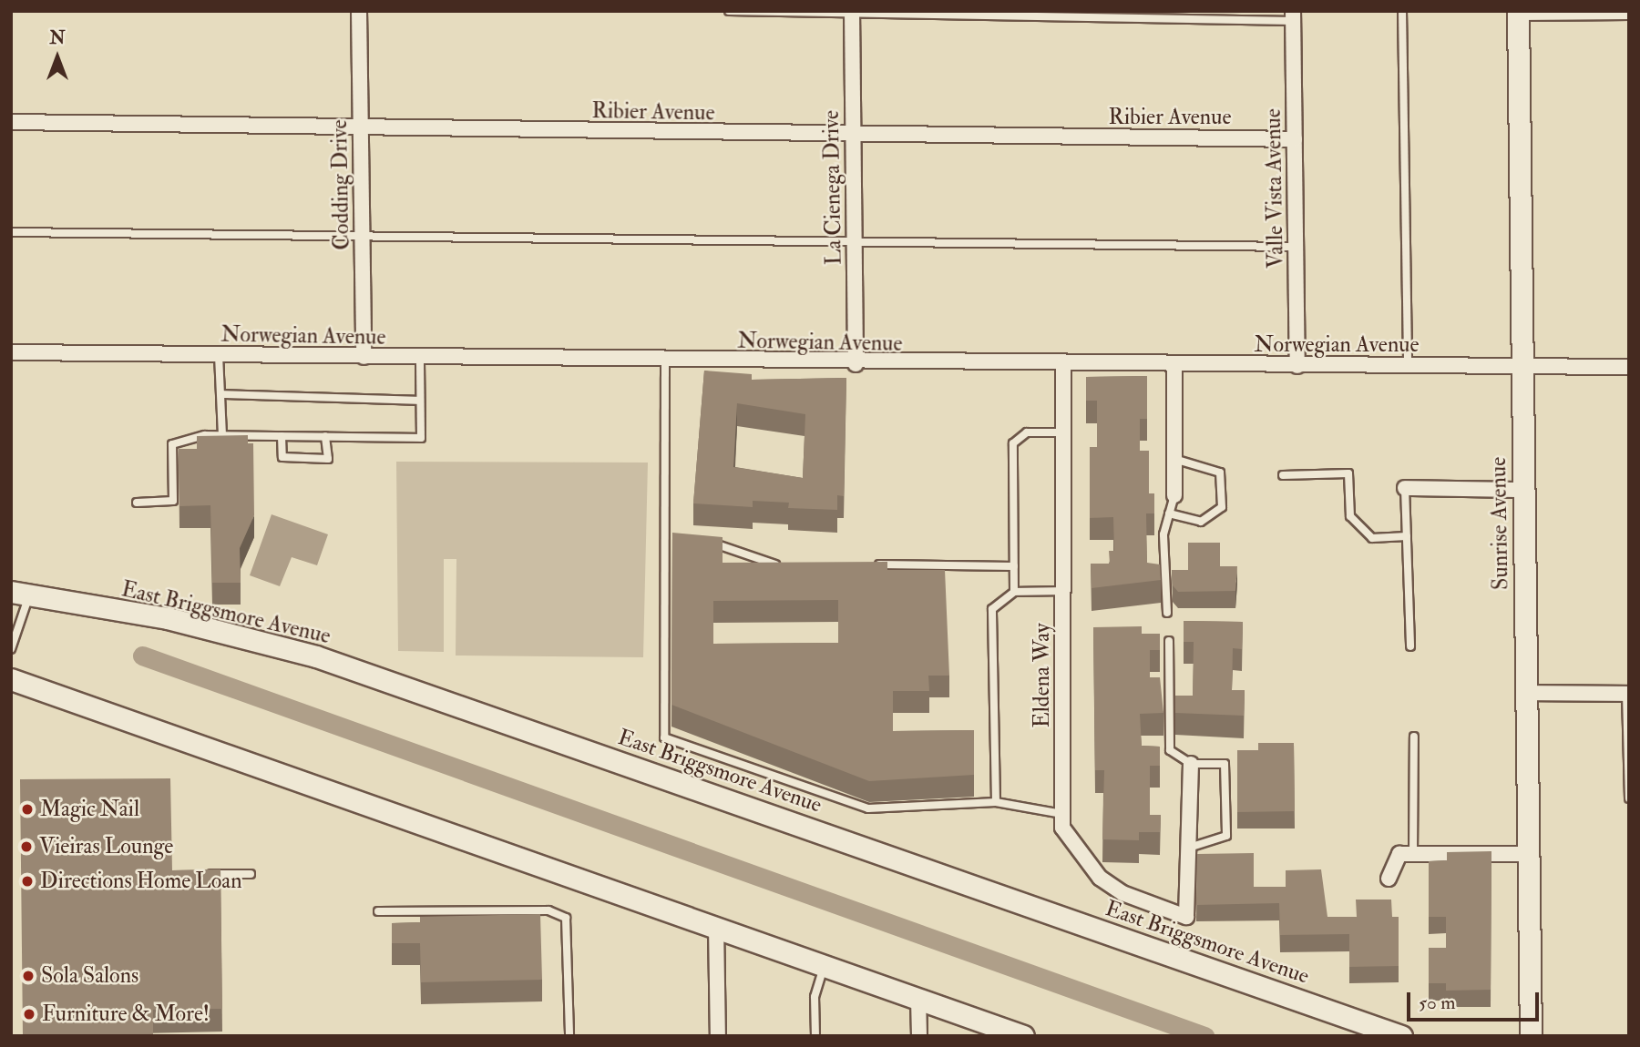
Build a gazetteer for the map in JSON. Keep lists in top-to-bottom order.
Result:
{
  "streets": {
    "main road": ["Sunrise Avenue", "East Briggsmore Avenue"],
    "street": [
      "Ribier Avenue",
      "Codding Drive",
      "La Cienega Drive",
      "Valle Vista Avenue",
      "Norwegian Avenue",
      "Eldena Way"
    ]
  },
  "crossings": [
    ["Ribier Avenue", "Codding Drive"],
    ["Ribier Avenue", "La Cienega Drive"],
    ["Ribier Avenue", "Valle Vista Avenue"],
    ["Codding Drive", "Norwegian Avenue"],
    ["La Cienega Drive", "Norwegian Avenue"],
    ["Valle Vista Avenue", "Norwegian Avenue"],
    ["Norwegian Avenue", "Sunrise Avenue"],
    ["Norwegian Avenue", "Eldena Way"]
  ],
  "places": [
    "Magic Nail",
    "Vieiras Lounge",
    "Directions Home Loan",
    "Sola Salons",
    "Furniture & More!"
  ],
  "scale_bar": "50 m",
  "north": "top"
}
